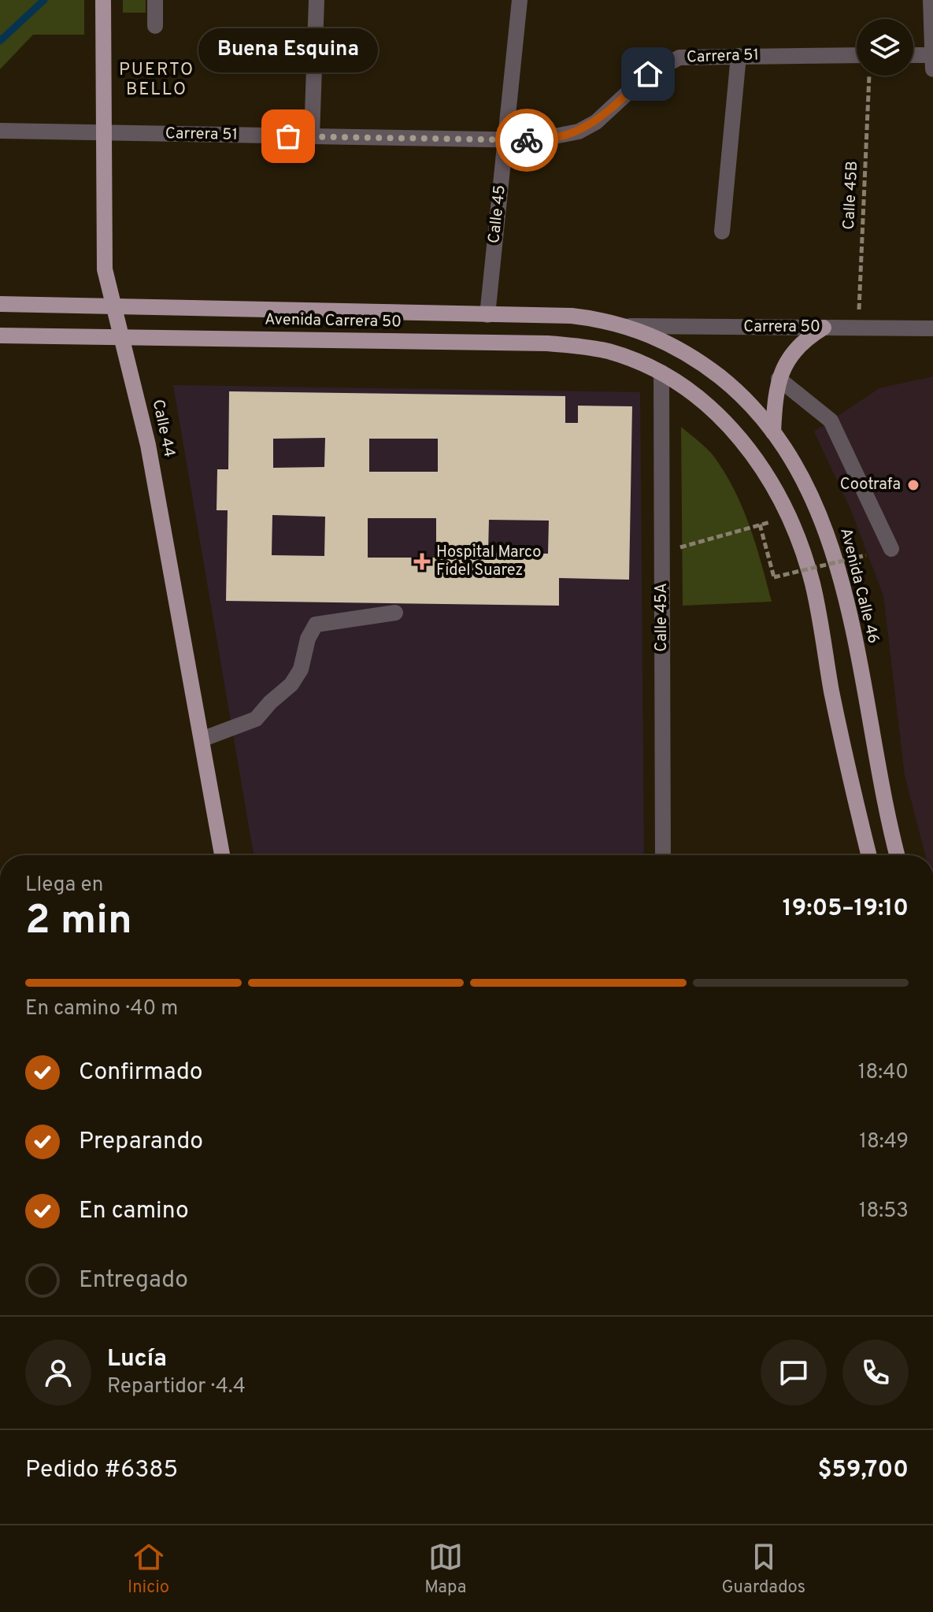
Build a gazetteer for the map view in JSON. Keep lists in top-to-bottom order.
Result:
{
  "streets": {
    "main road": ["Avenida Carrera 50", "Calle 44", "Avenida Calle 46"],
    "street": [
      "Carrera 51",
      "Calle 45",
      "Carrera 50",
      "Calle 45A"
    ],
    "path": ["Calle 45B"]
  },
  "crossings": [
    ["Carrera 51", "Calle 45"],
    ["Carrera 51", "Calle 44"],
    ["Calle 45B", "Carrera 50"],
    ["Calle 45", "Avenida Carrera 50"],
    ["Avenida Carrera 50", "Carrera 50"],
    ["Avenida Carrera 50", "Calle 44"],
    ["Avenida Carrera 50", "Avenida Calle 46"],
    ["Avenida Carrera 50", "Calle 45A"],
    ["Carrera 50", "Avenida Calle 46"]
  ],
  "districts": ["PUERTO BELLO"],
  "places": {
    "other": ["Buena Esquina", "Cootrafa"],
    "health": ["Hospital Marco Fidel Suarez"]
  },
  "page": {
    "bubble": "Buena Esquina",
    "heading": ["2 min", "Llega en", "19:05–19:10"],
    "panel": [
      "Lucía",
      "Repartidor · 4.4",
      "Pedido #6385",
      "$59,700"
    ],
    "bar": "En camino · 40 m",
    "list": [
      ["Confirmado", "18:40"],
      ["Preparando", "18:49"],
      ["En camino", "18:53"],
      "Entregado"
    ],
    "tabs": ["Inicio", "Mapa", "Guardados"]
  }
}
